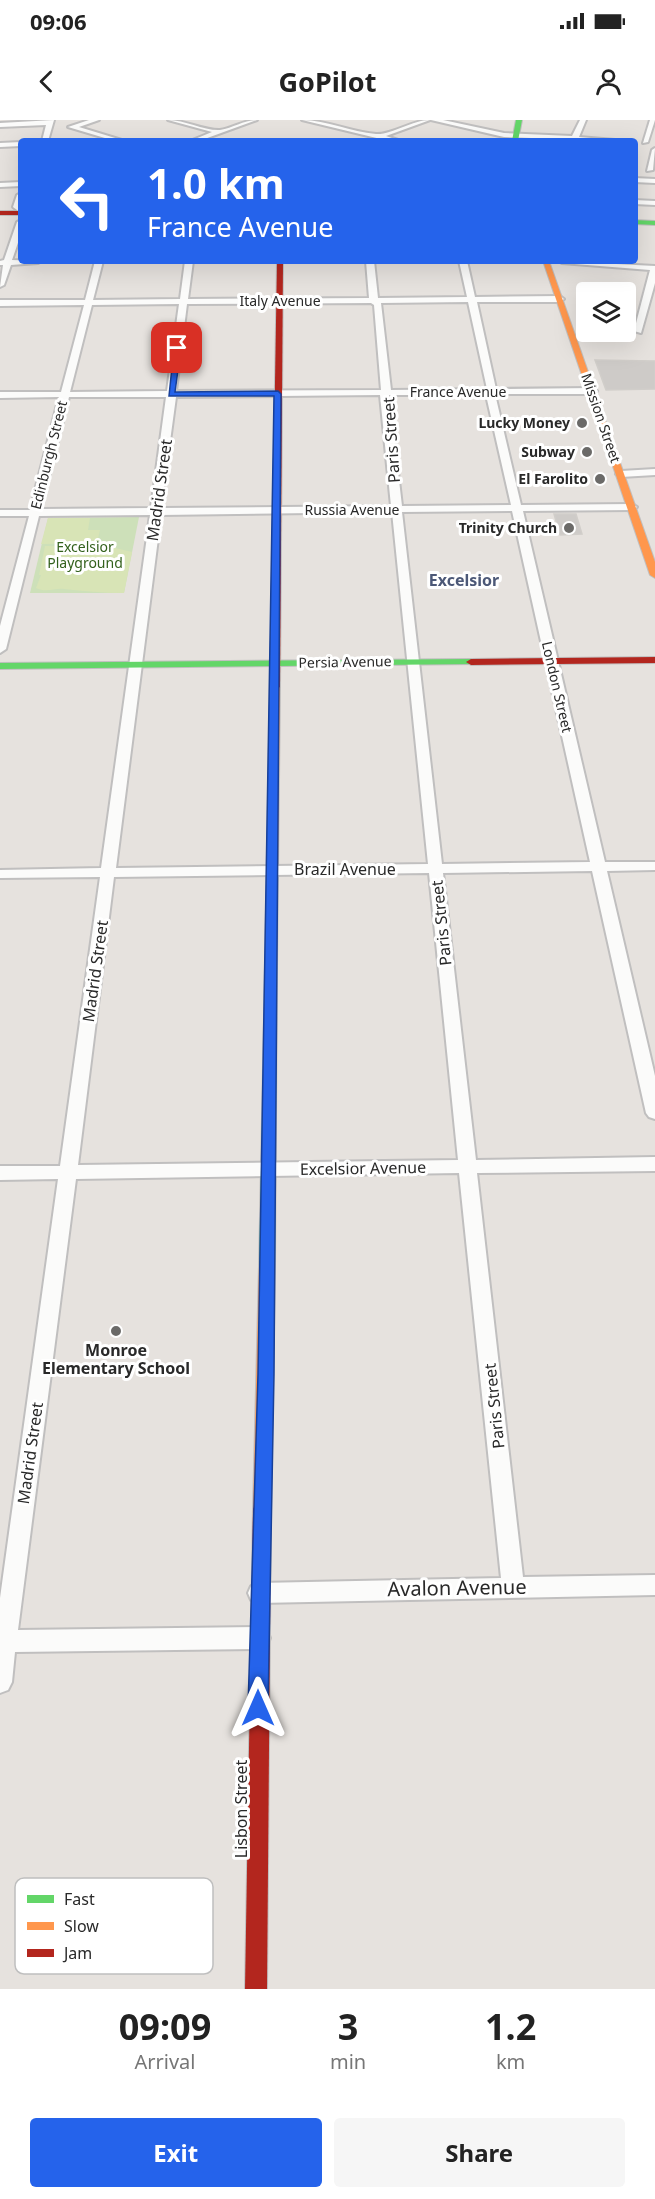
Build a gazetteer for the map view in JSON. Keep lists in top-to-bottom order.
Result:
{
  "streets": {
    "street": [
      "Italy Avenue",
      "France Avenue",
      "Mission Street",
      "Paris Street",
      "Edinburgh Street",
      "Madrid Street",
      "Russia Avenue",
      "Persia Avenue",
      "London Street",
      "Brazil Avenue",
      "Excelsior Avenue",
      "Avalon Avenue",
      "Lisbon Street"
    ]
  },
  "crossings": [
    ["Italy Avenue", "Mission Street"],
    ["Italy Avenue", "Paris Street"],
    ["Italy Avenue", "Edinburgh Street"],
    ["Italy Avenue", "Madrid Street"],
    ["Italy Avenue", "London Street"],
    ["Italy Avenue", "Lisbon Street"],
    ["France Avenue", "Mission Street"],
    ["France Avenue", "Paris Street"],
    ["France Avenue", "Edinburgh Street"],
    ["France Avenue", "Madrid Street"],
    ["France Avenue", "London Street"],
    ["France Avenue", "Lisbon Street"],
    ["Mission Street", "Russia Avenue"],
    ["Paris Street", "Russia Avenue"],
    ["Paris Street", "Persia Avenue"],
    ["Paris Street", "Brazil Avenue"],
    ["Paris Street", "Excelsior Avenue"],
    ["Paris Street", "Avalon Avenue"],
    ["Edinburgh Street", "Russia Avenue"],
    ["Madrid Street", "Russia Avenue"],
    ["Madrid Street", "Persia Avenue"],
    ["Madrid Street", "Brazil Avenue"],
    ["Madrid Street", "Excelsior Avenue"],
    ["Russia Avenue", "London Street"],
    ["Russia Avenue", "Lisbon Street"],
    ["Persia Avenue", "London Street"],
    ["Persia Avenue", "Lisbon Street"],
    ["London Street", "Brazil Avenue"],
    ["Brazil Avenue", "Lisbon Street"],
    ["Excelsior Avenue", "Lisbon Street"],
    ["Avalon Avenue", "Lisbon Street"]
  ],
  "districts": ["Excelsior"],
  "parks": ["Excelsior Playground"],
  "places": [
    "Lucky Money",
    "Subway",
    "El Farolito",
    "Trinity Church",
    "Monroe Elementary School"
  ],
  "legend": ["Fast", "Slow", "Jam"],
  "page": {
    "status": "09:06",
    "header": "GoPilot",
    "turn": ["1.0 km", "France Avenue"],
    "eta": [
      "09:09",
      "Arrival",
      "3",
      "min",
      "1.2",
      "km"
    ],
    "buttons": ["Exit", "Share"]
  }
}
